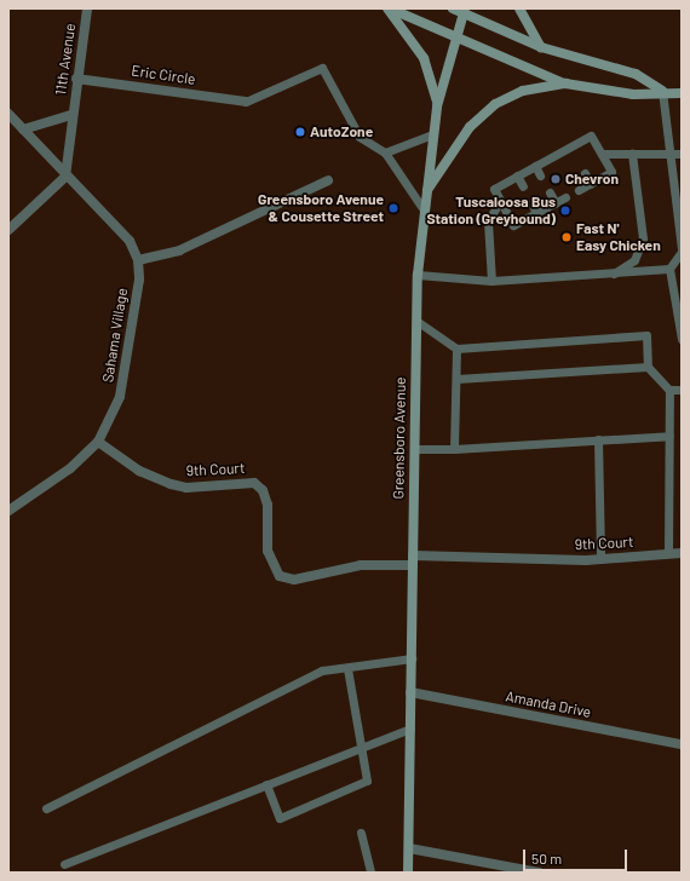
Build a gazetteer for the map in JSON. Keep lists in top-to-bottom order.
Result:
{
  "streets": {
    "main road": ["Greensboro Avenue"],
    "street": [
      "11th Avenue",
      "Eric Circle",
      "Sahama Village",
      "9th Court",
      "Amanda Drive"
    ]
  },
  "crossings": [
    ["11th Avenue", "Eric Circle"],
    ["Sahama Village", "9th Court"],
    ["Greensboro Avenue", "9th Court"],
    ["Greensboro Avenue", "Amanda Drive"]
  ],
  "places": [
    "AutoZone",
    "Chevron",
    "Greensboro Avenue & Cousette Street",
    "Tuscaloosa Bus Station (Greyhound)",
    "Fast N' Easy Chicken"
  ],
  "scale_bar": "50 m"
}
